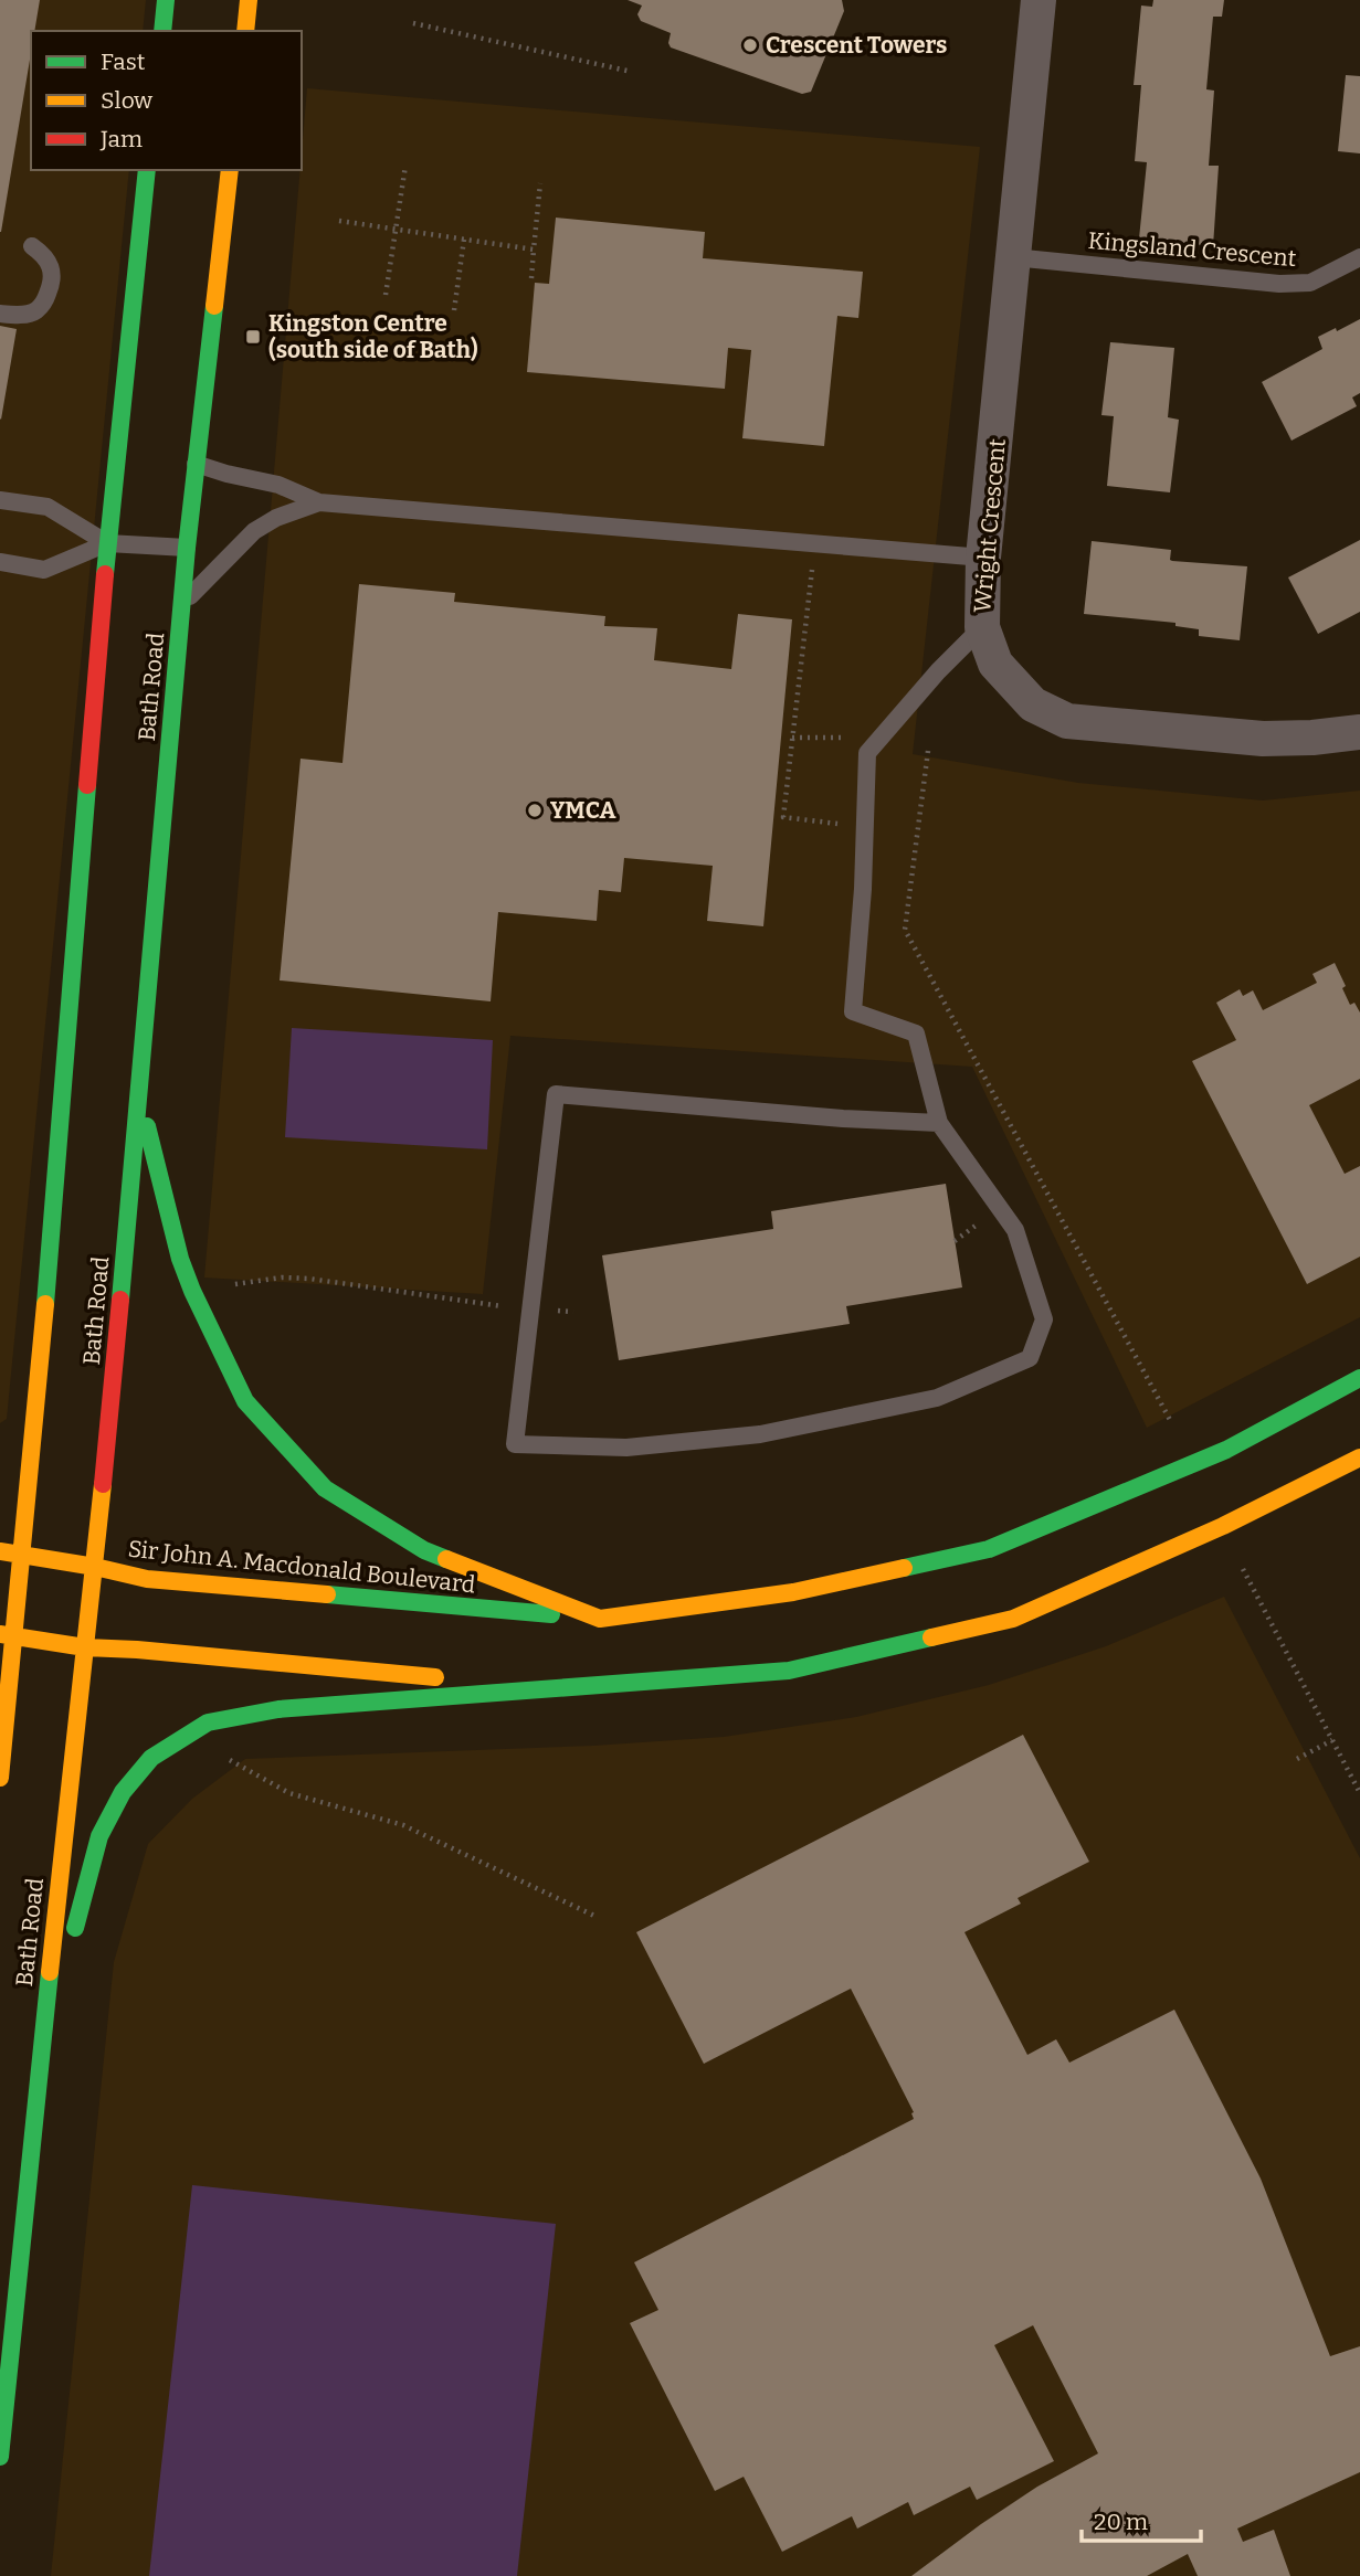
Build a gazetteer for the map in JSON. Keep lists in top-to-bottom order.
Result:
{
  "streets": {
    "main road": ["Bath Road", "Sir John A. Macdonald Boulevard"],
    "street": ["Wright Crescent"],
    "lane": ["Kingsland Crescent"]
  },
  "crossings": [
    ["Kingsland Crescent", "Wright Crescent"],
    ["Bath Road", "Sir John A. Macdonald Boulevard"]
  ],
  "places": {
    "other": ["Crescent Towers", "YMCA"],
    "transit": ["Kingston Centre (south side of Bath)"]
  },
  "legend": ["Fast", "Slow", "Jam"],
  "scale_bar": "20 m"
}
